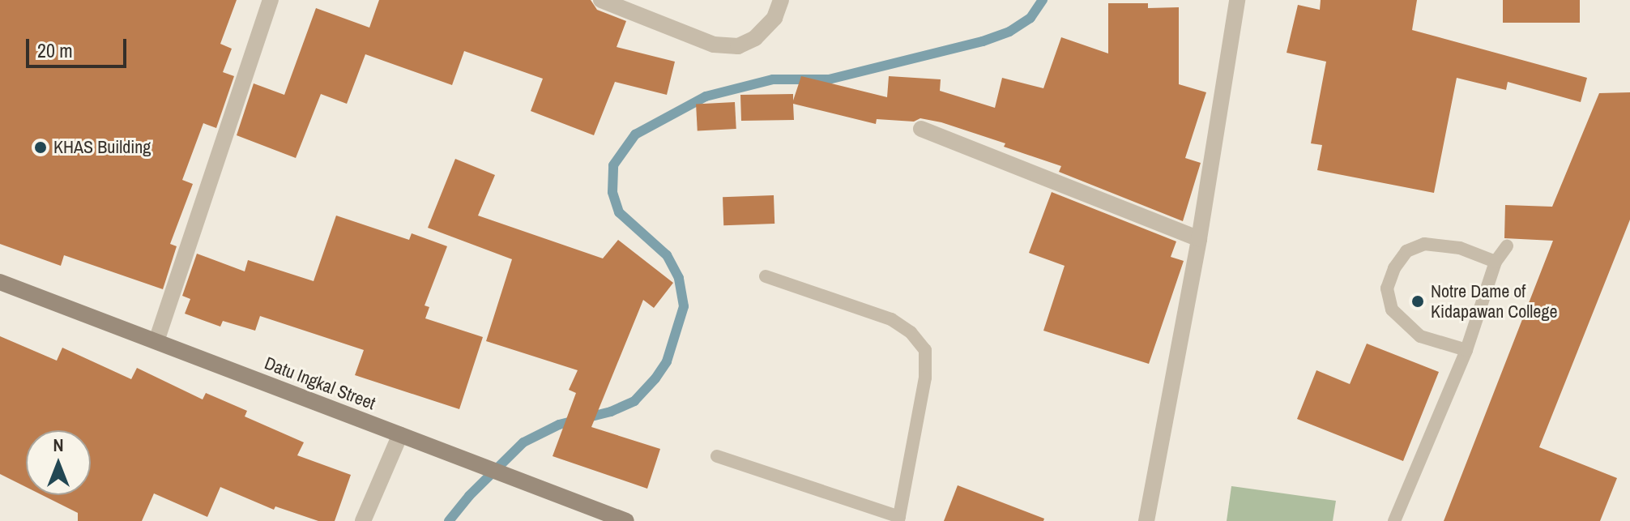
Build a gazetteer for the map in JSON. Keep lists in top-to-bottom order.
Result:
{
  "streets": {
    "street": ["Datu Ingkal Street"]
  },
  "places": ["KHAS Building", "Notre Dame of Kidapawan College"],
  "scale_bar": "20 m",
  "north": "top"
}
